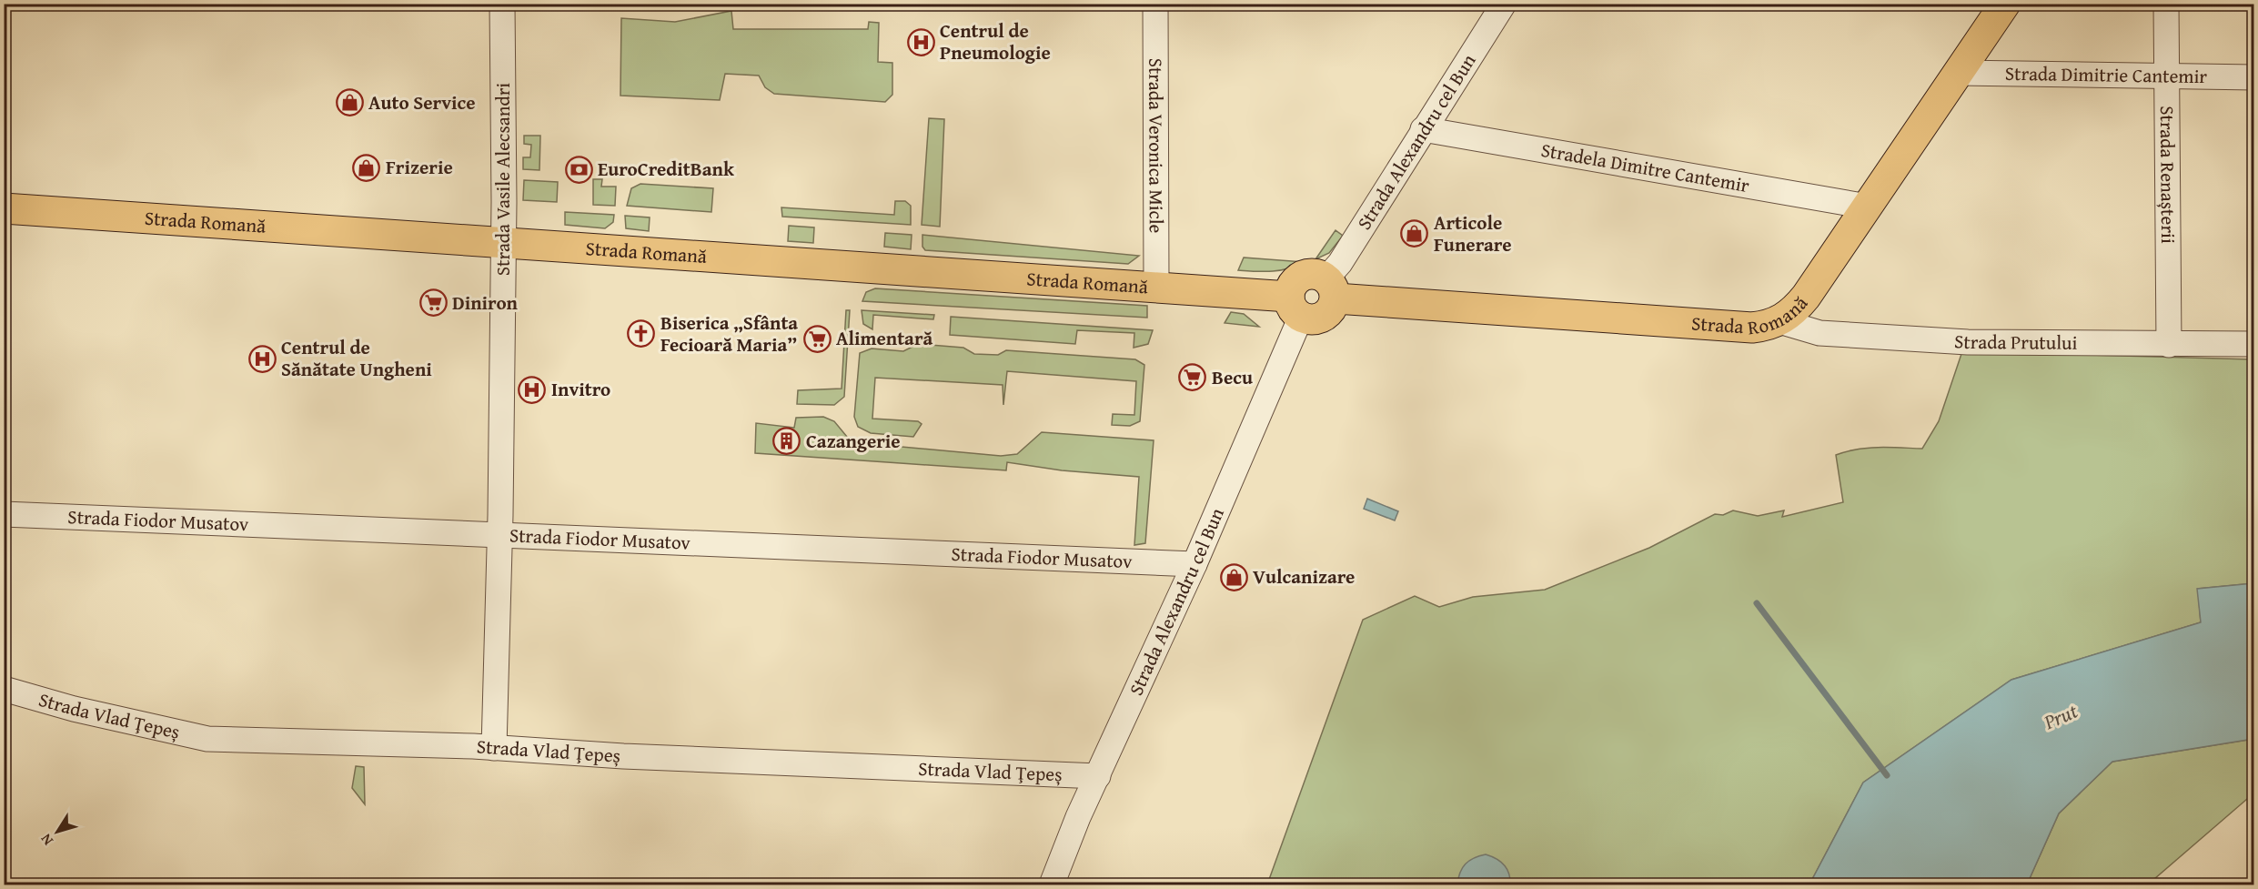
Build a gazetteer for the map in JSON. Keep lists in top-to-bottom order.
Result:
{
  "streets": {
    "main road": ["Strada Romană"],
    "street": [
      "Strada Dimitrie Cantemir",
      "Strada Alexandru cel Bun",
      "Strada Veronica Micle",
      "Stradela Dimitre Cantemir",
      "Strada Renașterii",
      "Strada Vasile Alecsandri",
      "Strada Prutului",
      "Strada Fiodor Musatov",
      "Strada Vlad Ţepeș"
    ]
  },
  "crossings": [
    ["Strada Dimitrie Cantemir", "Strada Renașterii"],
    ["Strada Dimitrie Cantemir", "Strada Romană"],
    ["Strada Alexandru cel Bun", "Stradela Dimitre Cantemir"],
    ["Strada Alexandru cel Bun", "Strada Romană"],
    ["Strada Alexandru cel Bun", "Strada Fiodor Musatov"],
    ["Strada Alexandru cel Bun", "Strada Vlad Ţepeș"],
    ["Strada Veronica Micle", "Strada Romană"],
    ["Stradela Dimitre Cantemir", "Strada Romană"],
    ["Strada Renașterii", "Strada Prutului"],
    ["Strada Vasile Alecsandri", "Strada Romană"],
    ["Strada Vasile Alecsandri", "Strada Fiodor Musatov"],
    ["Strada Vasile Alecsandri", "Strada Vlad Ţepeș"],
    ["Strada Romană", "Strada Prutului"]
  ],
  "water": ["Prut"],
  "places": {
    "hospital": ["Centrul de Pneumologie", "Centrul de Sănătate Ungheni", "Invitro"],
    "shop": [
      "Auto Service",
      "Frizerie",
      "Articole Funerare",
      "Vulcanizare"
    ],
    "bank": ["EuroCreditBank"],
    "supermarket": ["Diniron", "Alimentară", "Becu"],
    "church": ["Biserica „Sfânta Fecioară Maria”"],
    "building": ["Cazangerie"]
  },
  "north": "bottom left"
}
